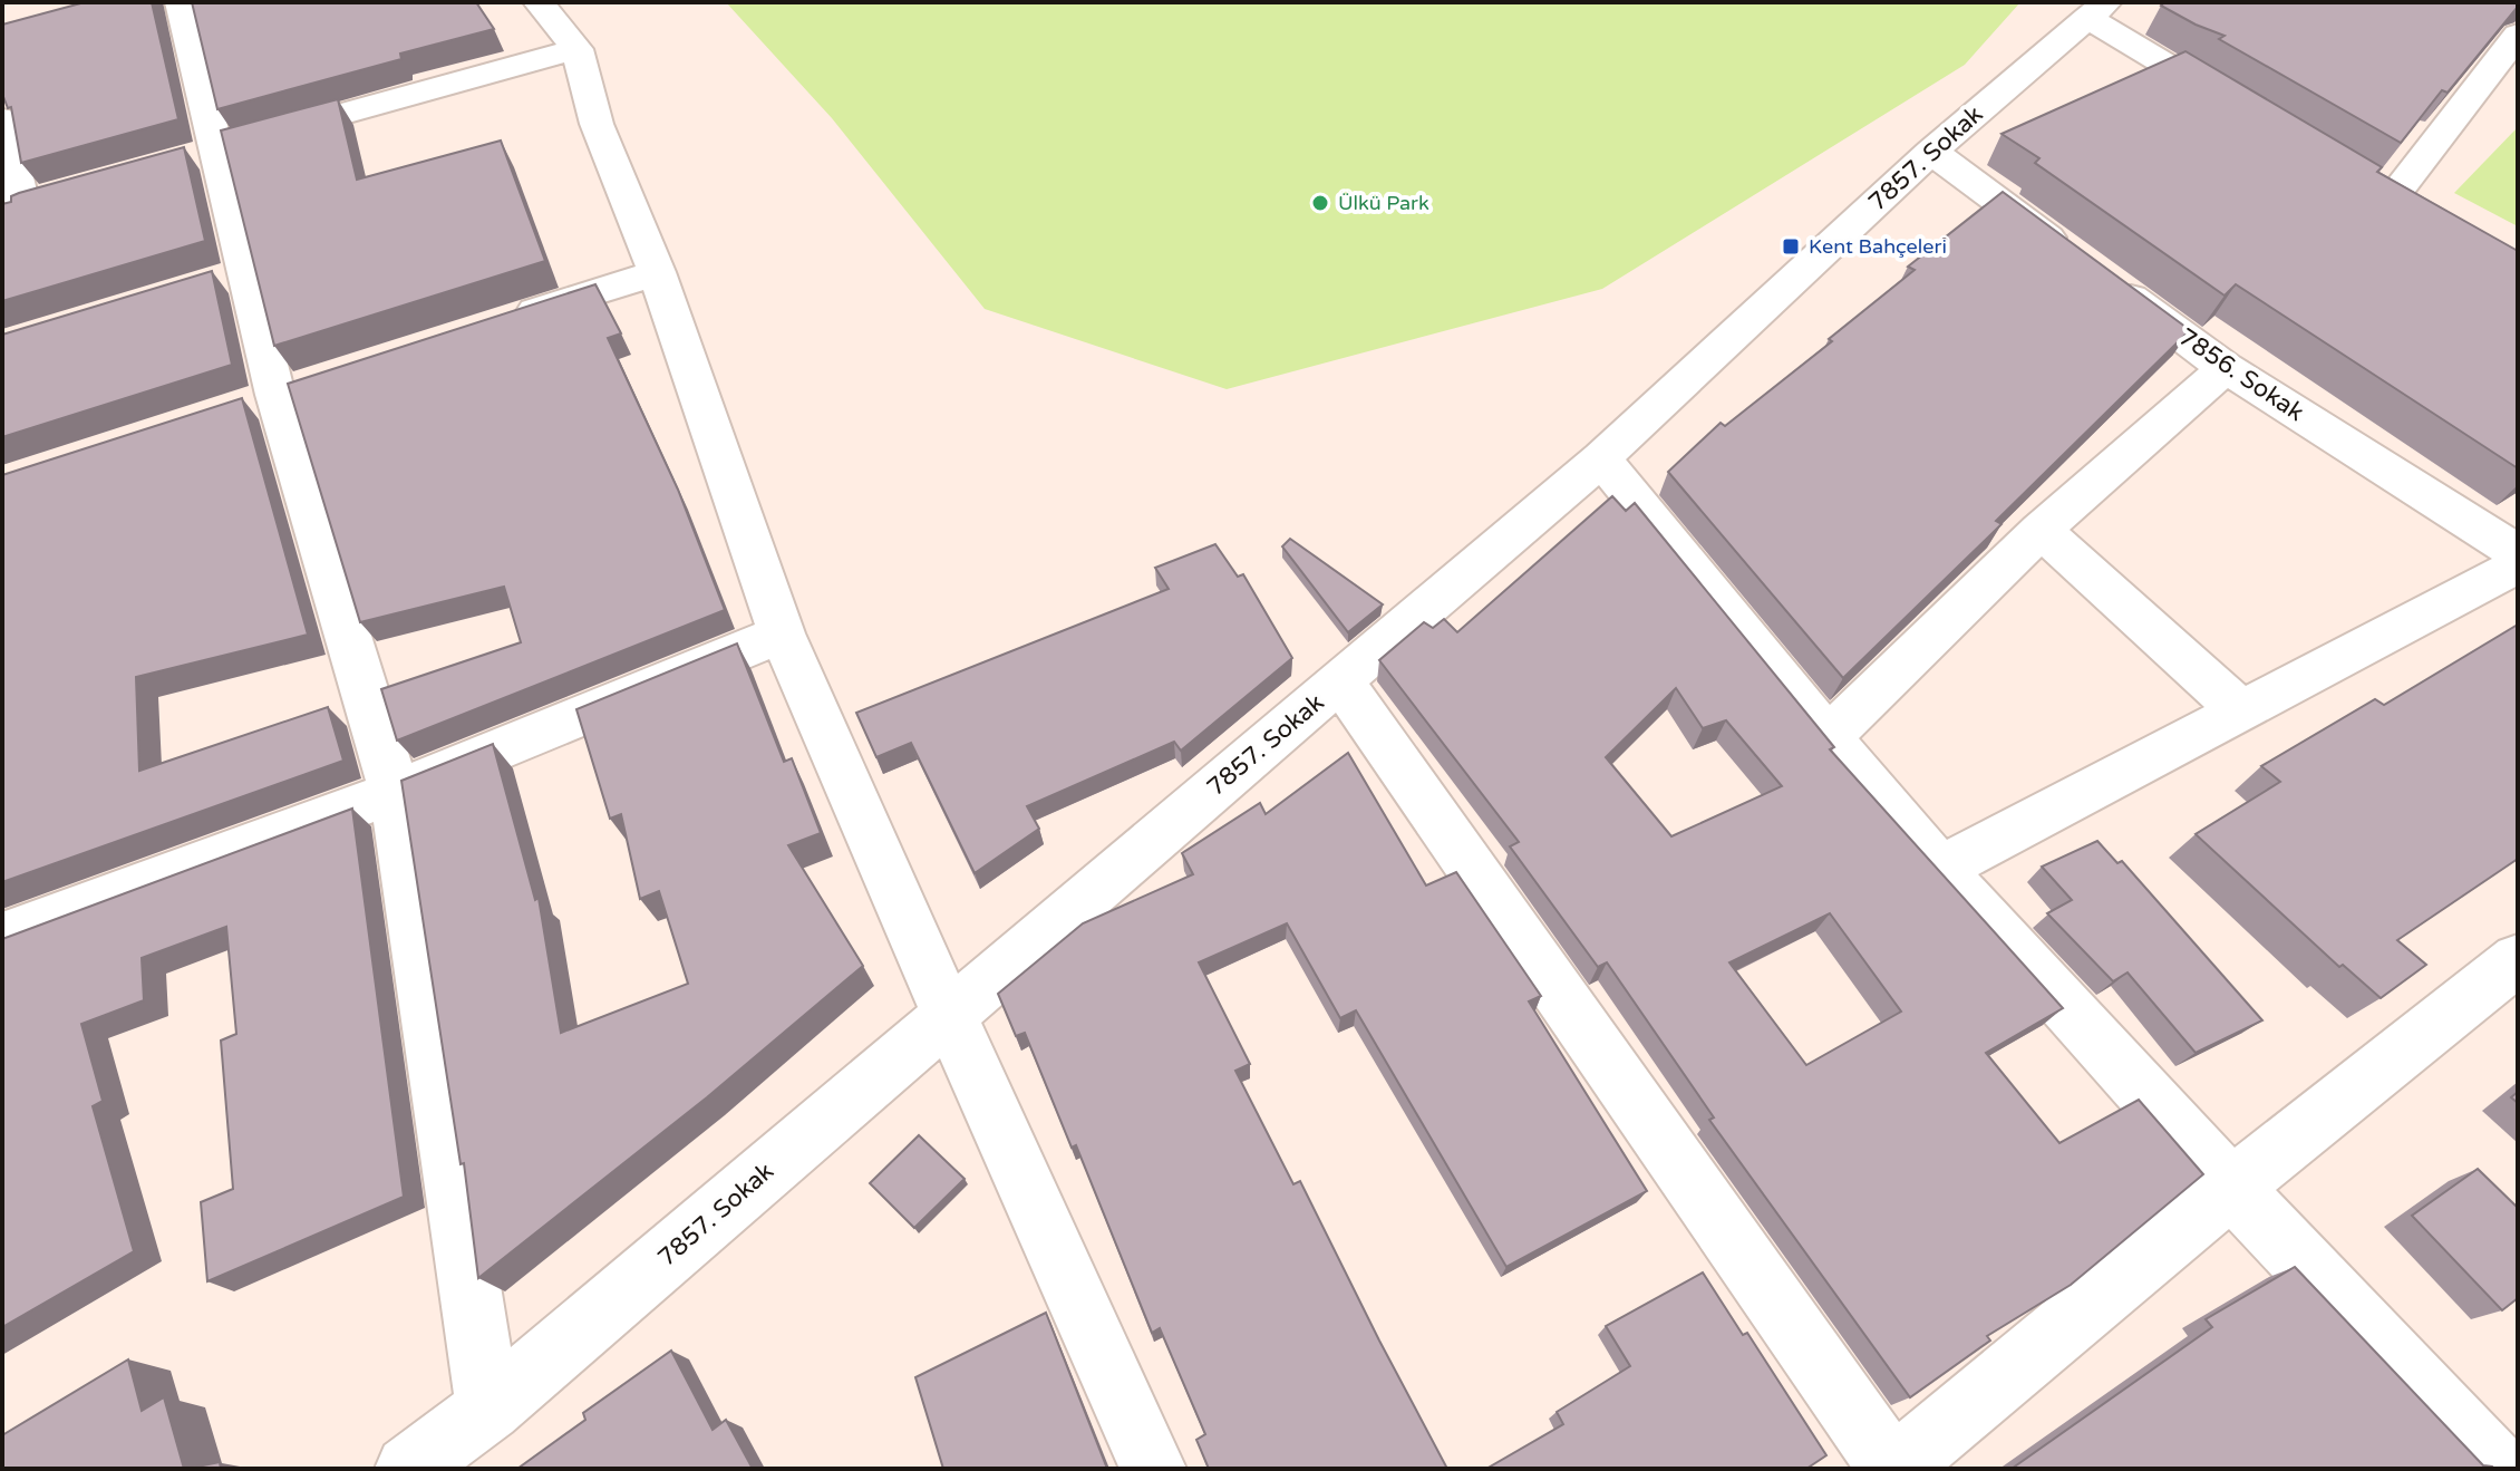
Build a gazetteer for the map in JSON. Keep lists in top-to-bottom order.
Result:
{
  "streets": {
    "street": ["7857. Sokak", "7856. Sokak"]
  },
  "crossings": [
    ["7857. Sokak", "7856. Sokak"]
  ],
  "places": {
    "other": ["Ülkü Park"],
    "transit": ["Kent Bahçeleri"]
  }
}
